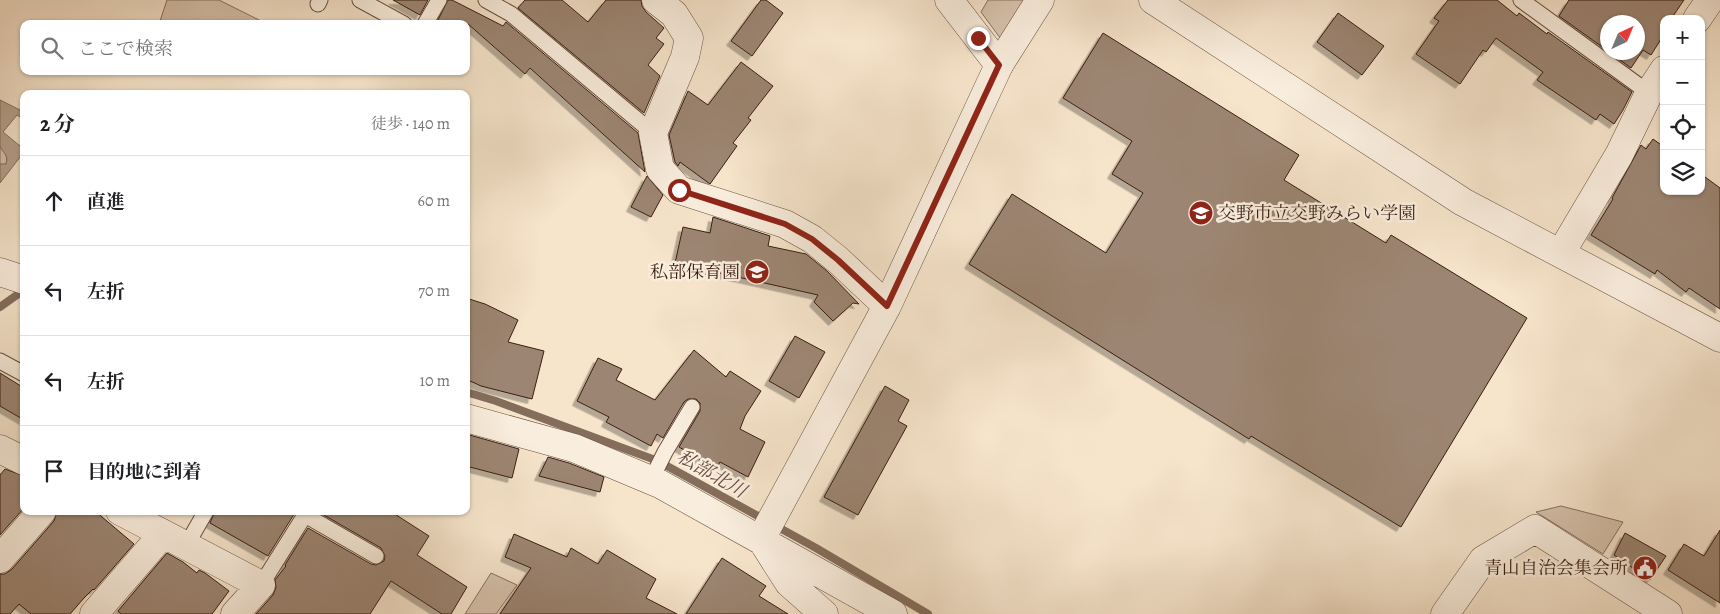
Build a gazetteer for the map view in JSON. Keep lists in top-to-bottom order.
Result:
{
  "water": ["私部北川"],
  "places": {
    "school or university": ["交野市立交野みらい学園", "私部保育園"],
    "public building": ["青山自治会集会所"]
  },
  "north": "top right",
  "page": {
    "map_buttons": ["+", "−"],
    "search": "ここで検索",
    "heading": ["2 分", "徒歩 · 140 m"],
    "list": [
      ["直進", "60 m"],
      ["左折", "70 m"],
      ["左折", "10 m"],
      "目的地に到着"
    ]
  }
}
